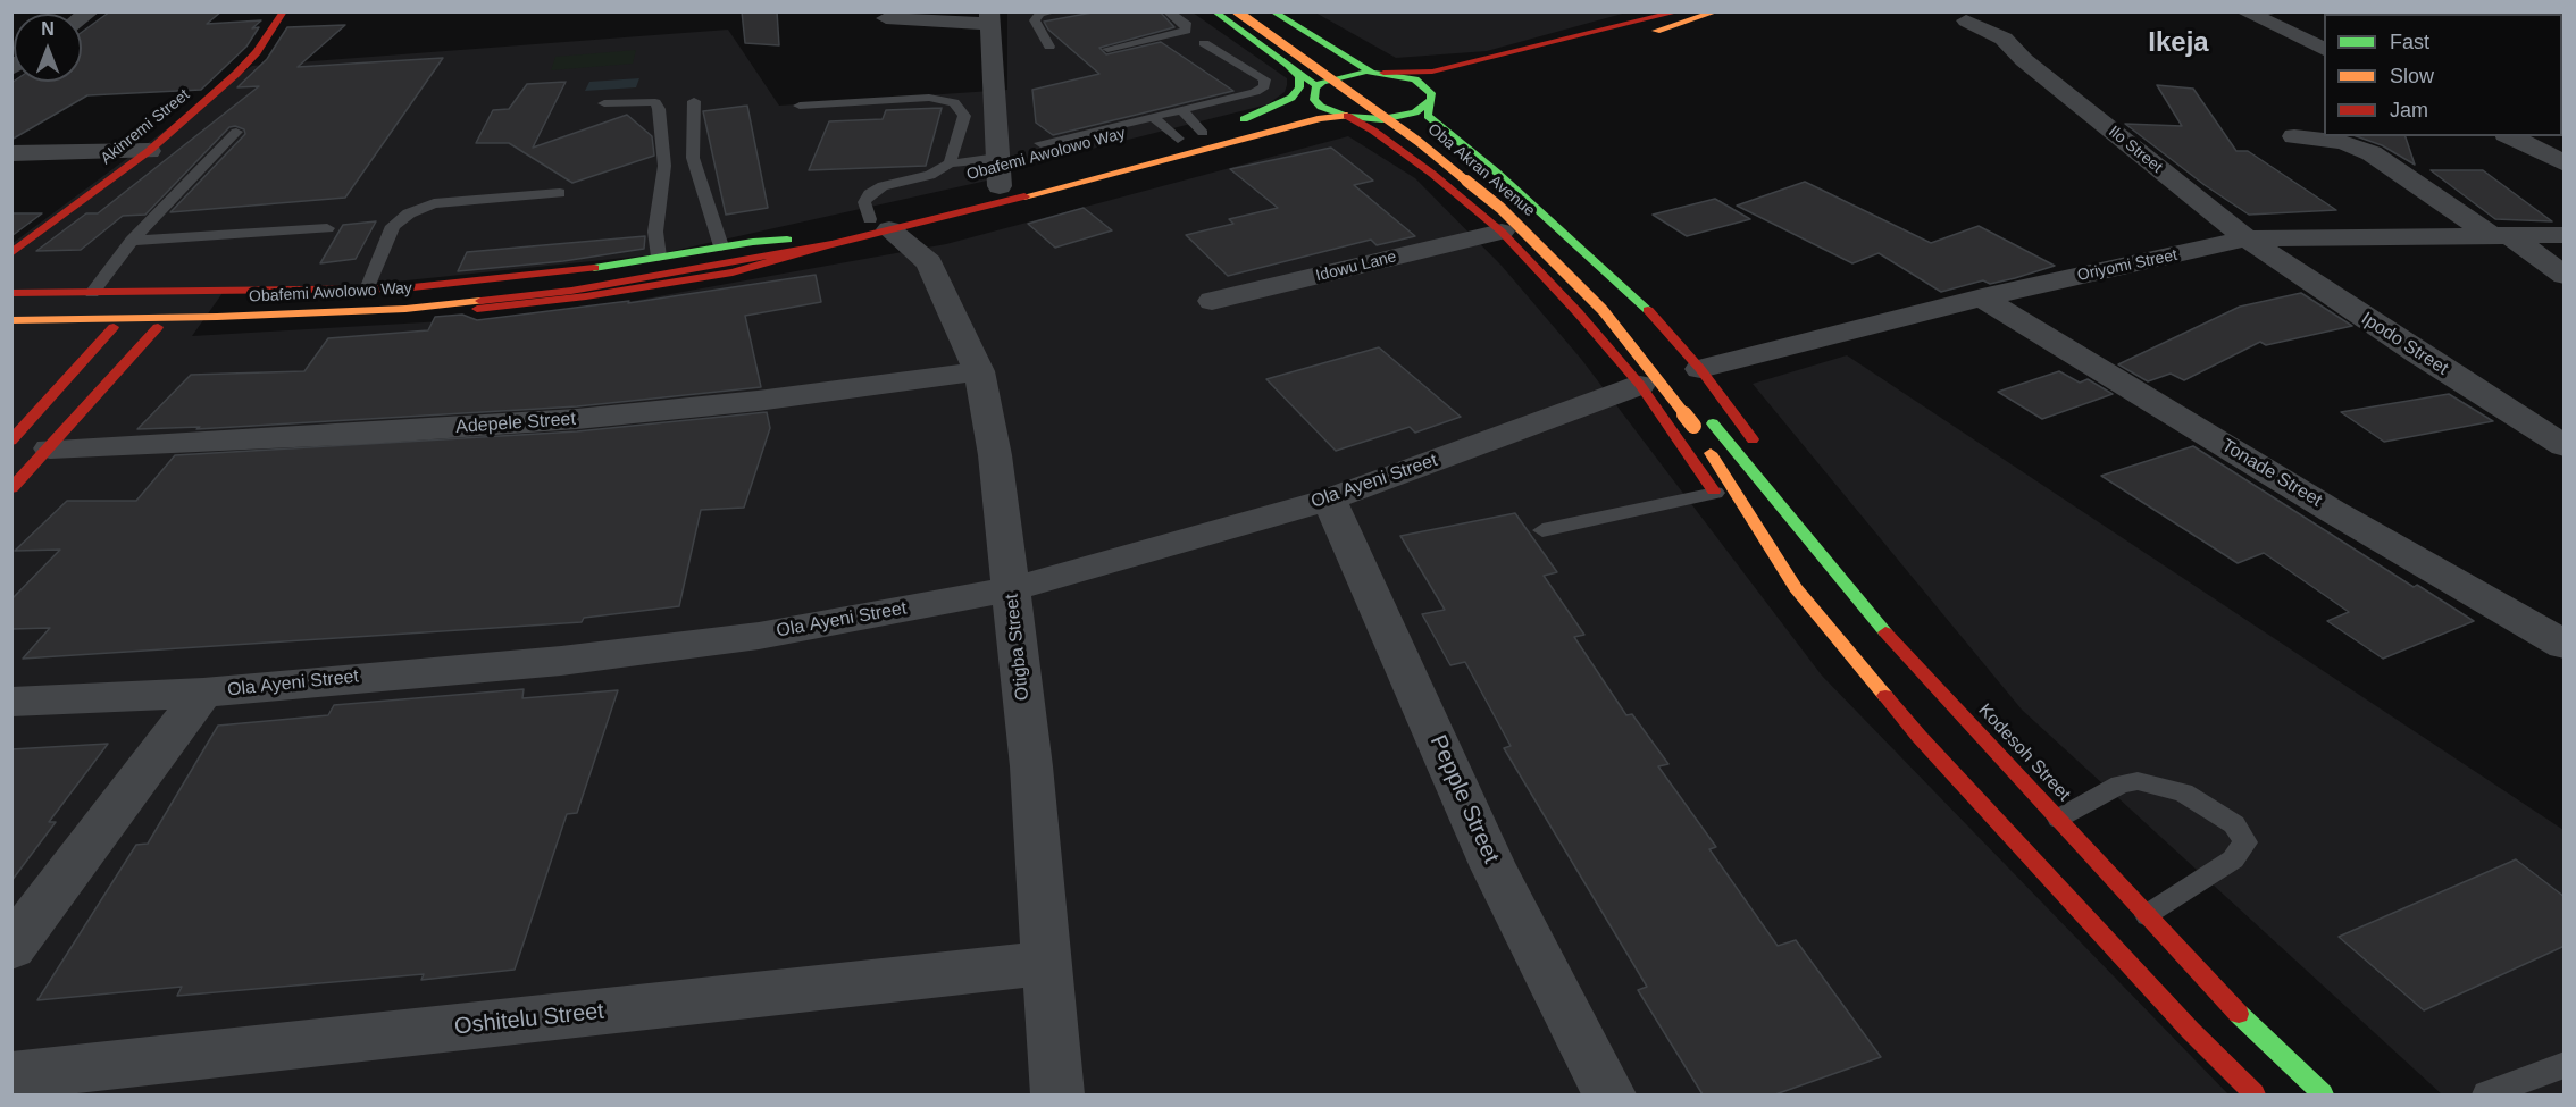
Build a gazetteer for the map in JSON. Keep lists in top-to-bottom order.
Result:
{
  "streets": {
    "main road": [
      "Akinremi Street",
      "Obafemi Awolowo Way",
      "Oba Akran Avenue",
      "Kodesoh Street"
    ],
    "street": [
      "Ilo Street",
      "Oriyomi Street",
      "Idowu Lane",
      "Ipodo Street",
      "Adepele Street",
      "Tonade Street",
      "Ola Ayeni Street",
      "Otigba Street",
      "Pepple Street",
      "Oshitelu Street"
    ]
  },
  "crossings": [
    ["Ilo Street", "Oriyomi Street"],
    ["Ilo Street", "Ipodo Street"],
    ["Obafemi Awolowo Way", "Otigba Street"],
    ["Oriyomi Street", "Ipodo Street"],
    ["Oriyomi Street", "Tonade Street"],
    ["Adepele Street", "Otigba Street"],
    ["Ola Ayeni Street", "Otigba Street"],
    ["Ola Ayeni Street", "Pepple Street"],
    ["Otigba Street", "Oshitelu Street"]
  ],
  "districts": ["Ikeja"],
  "legend": ["Fast", "Slow", "Jam"],
  "north": "top"
}
